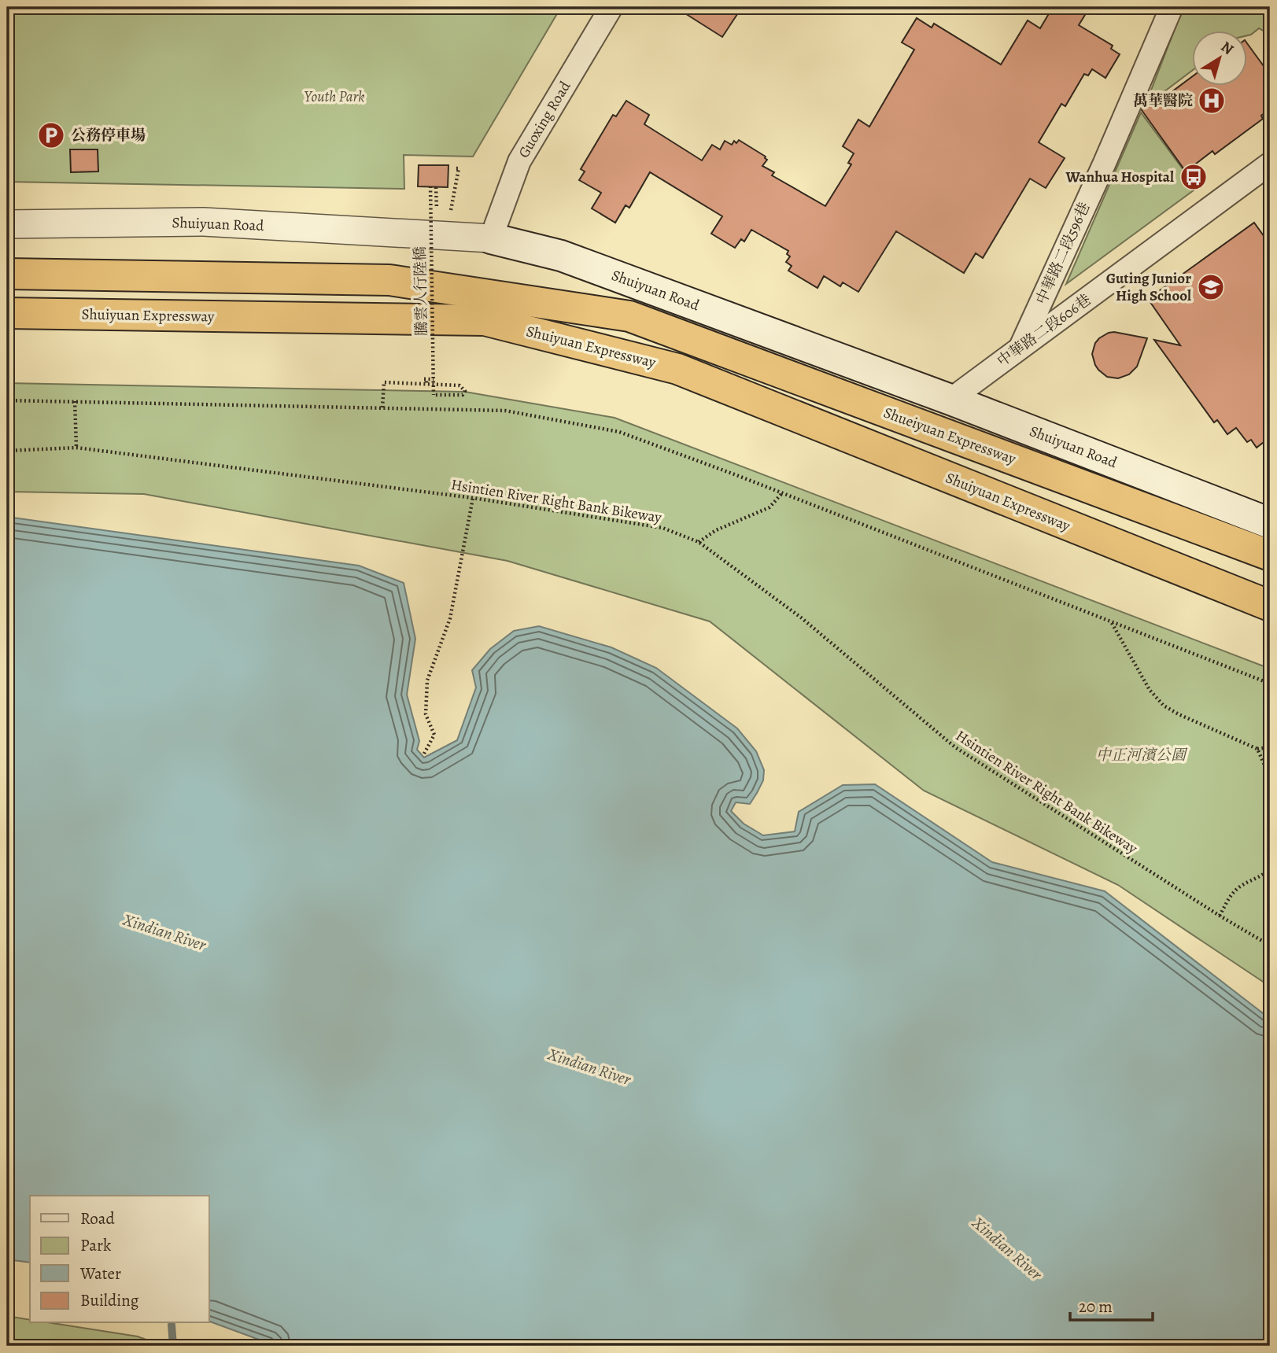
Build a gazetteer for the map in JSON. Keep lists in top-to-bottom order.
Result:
{
  "streets": {
    "highway": ["Shuiyuan Expressway"],
    "main road": ["Shuiyuan Road"],
    "street": ["Guoxing Road", "中華路二段596巷", "中華路二段606巷"],
    "path": ["騰雲人行陸橋", "Hsintien River Right Bank Bikeway"]
  },
  "crossings": [
    ["Guoxing Road", "Shuiyuan Road"],
    ["Shuiyuan Road", "中華路二段606巷"],
    ["中華路二段596巷", "中華路二段606巷"]
  ],
  "water": ["Xindian River"],
  "parks": ["Youth Park", "中正河濱公園"],
  "places": {
    "hospital": ["萬華醫院"],
    "parking": ["公務停車場"],
    "bus stop": ["Wanhua Hospital"],
    "school or university": ["Guting Junior High School"]
  },
  "legend": [
    "Road",
    "Park",
    "Water",
    "Building"
  ],
  "scale_bar": "20 m",
  "north": "top right"
}
